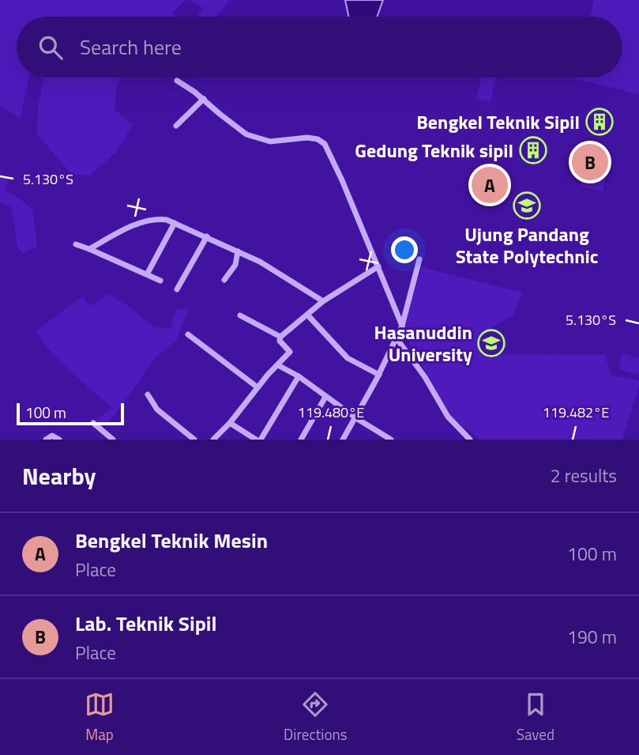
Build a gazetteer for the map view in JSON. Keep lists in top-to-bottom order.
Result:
{
  "places": {
    "building": ["Bengkel Teknik Sipil", "Gedung Teknik sipil"],
    "school or university": ["Ujung Pandang State Polytechnic", "Hasanuddin University"]
  },
  "scale_bar": "100 m",
  "page": {
    "search": "Search here",
    "pins": ["B", "A"],
    "scale": "100 m",
    "heading": ["Nearby", "2 results"],
    "list": [
      {
        "mark": "A",
        "name": "Bengkel Teknik Mesin",
        "note": "Place",
        "value": "100 m"
      },
      {
        "mark": "B",
        "name": "Lab. Teknik Sipil",
        "note": "Place",
        "value": "190 m"
      }
    ],
    "nav": ["Map", "Directions", "Saved"]
  },
  "coordinates": ["5.130°S", "119.480°E", "119.482°E"]
}
